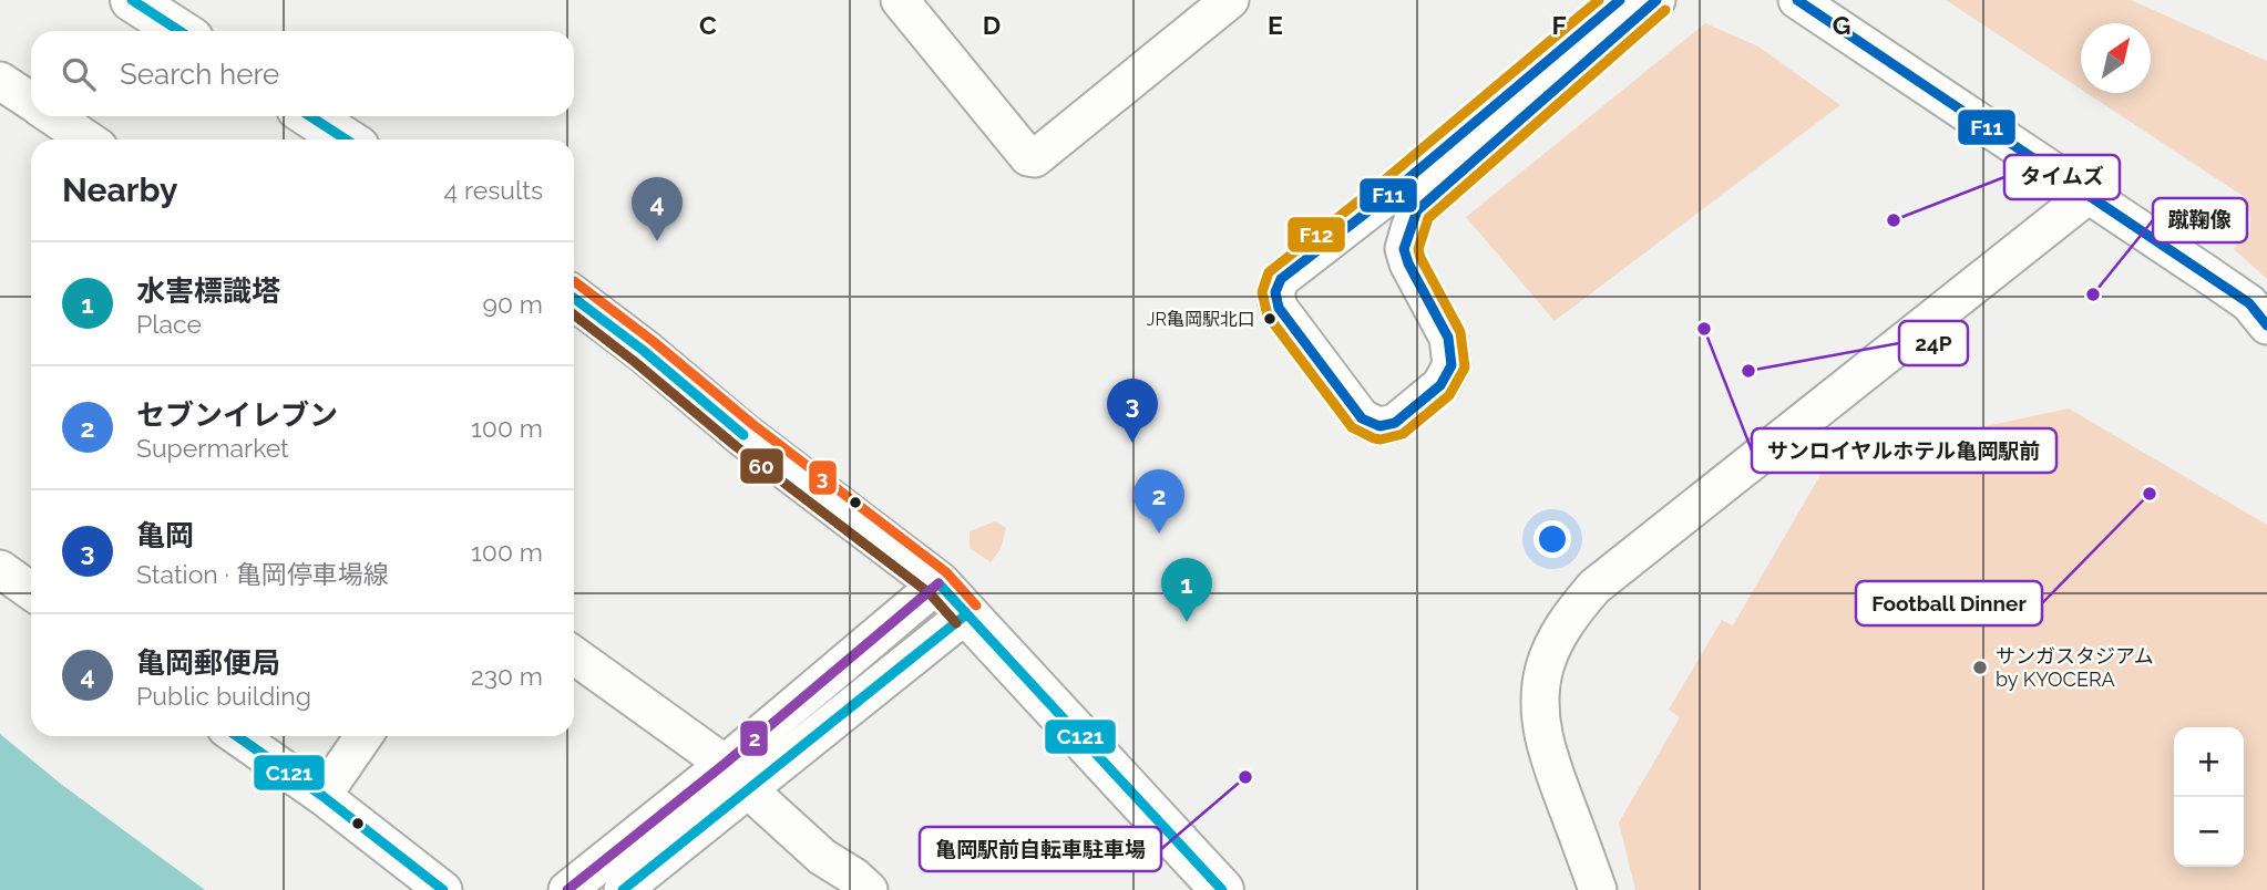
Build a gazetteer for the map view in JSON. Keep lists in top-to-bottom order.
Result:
{
  "places": [
    "タイムズ",
    "蹴鞠像",
    "JR亀岡駅北口",
    "サンロイヤルホテル亀岡駅前",
    "24P",
    "Football Dinner",
    "サンガスタジアム by KYOCERA",
    "亀岡駅前自転車駐車場"
  ],
  "lines": [
    "transit line F11",
    "transit line C121",
    "transit line F12",
    "transit line 3",
    "transit line 60",
    "transit line 2"
  ],
  "north": "top right",
  "page": {
    "search": "Search here",
    "heading": ["Nearby", "4 results"],
    "pins": [
      "4",
      "3",
      "2",
      "1"
    ],
    "list": [
      {
        "mark": "1",
        "name": "水害標識塔",
        "note": "Place",
        "value": "90 m"
      },
      {
        "mark": "2",
        "name": "セブンイレブン",
        "note": "Supermarket",
        "value": "100 m"
      },
      {
        "mark": "3",
        "name": "亀岡",
        "note": "Station · 亀岡停車場線",
        "value": "100 m"
      },
      {
        "mark": "4",
        "name": "亀岡郵便局",
        "note": "Public building",
        "value": "230 m"
      }
    ],
    "map_buttons": ["+", "−"]
  },
  "grid": {
    "columns": [
      "C",
      "D",
      "E",
      "F",
      "G"
    ]
  }
}
